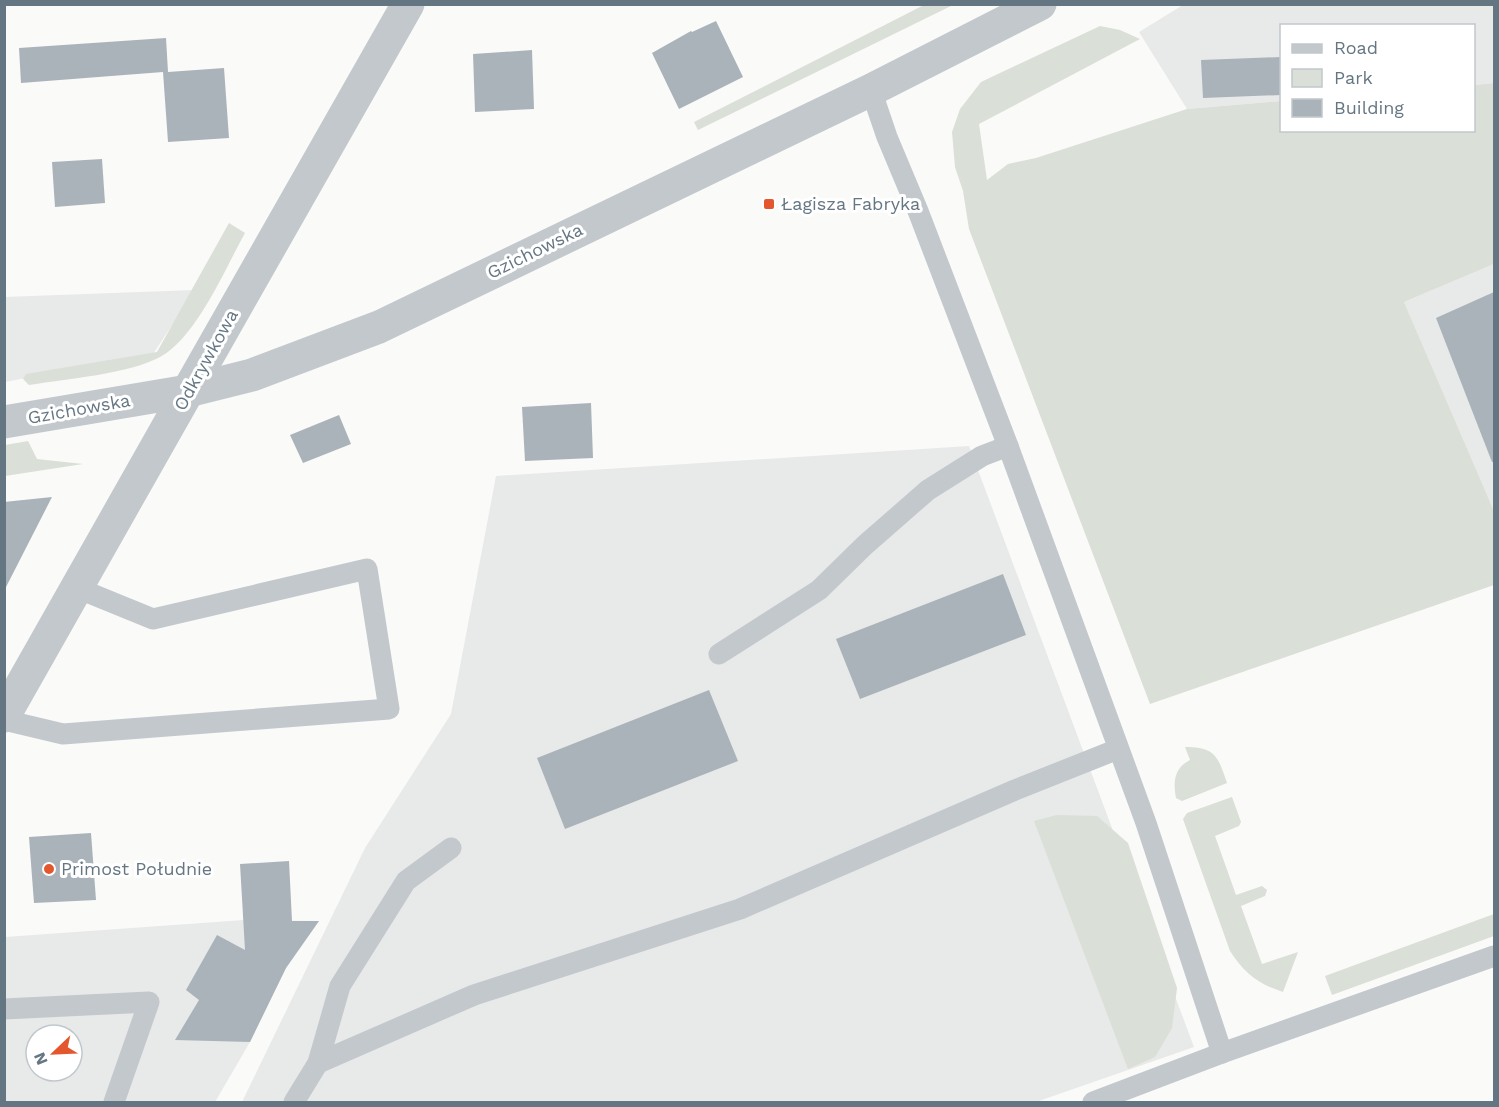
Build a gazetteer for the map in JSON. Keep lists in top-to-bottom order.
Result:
{
  "streets": {
    "street": ["Gzichowska", "Odkrywkowa"]
  },
  "crossings": [
    ["Gzichowska", "Odkrywkowa"]
  ],
  "places": {
    "transit": ["Łagisza Fabryka"],
    "other": ["Primost Południe"]
  },
  "legend": ["Road", "Park", "Building"],
  "north": "bottom left"
}
